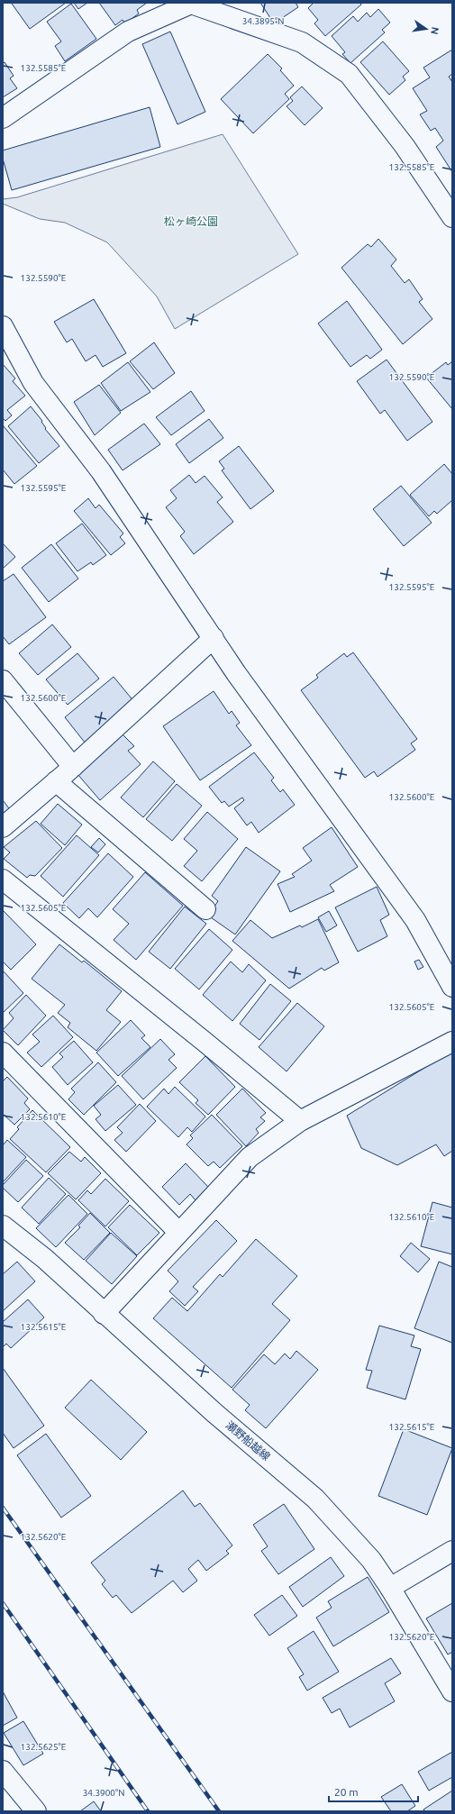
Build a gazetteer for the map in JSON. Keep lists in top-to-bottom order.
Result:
{
  "streets": {
    "street": ["瀬野船越線"]
  },
  "parks": ["松ヶ崎公園"],
  "scale_bar": "20 m",
  "north": "right",
  "coordinates": [
    "34.3895°N",
    "132.5585°E",
    "132.5590°E",
    "132.5595°E",
    "132.5600°E",
    "132.5605°E",
    "132.5610°E",
    "132.5615°E",
    "132.5620°E",
    "132.5625°E",
    "34.3900°N"
  ]
}
